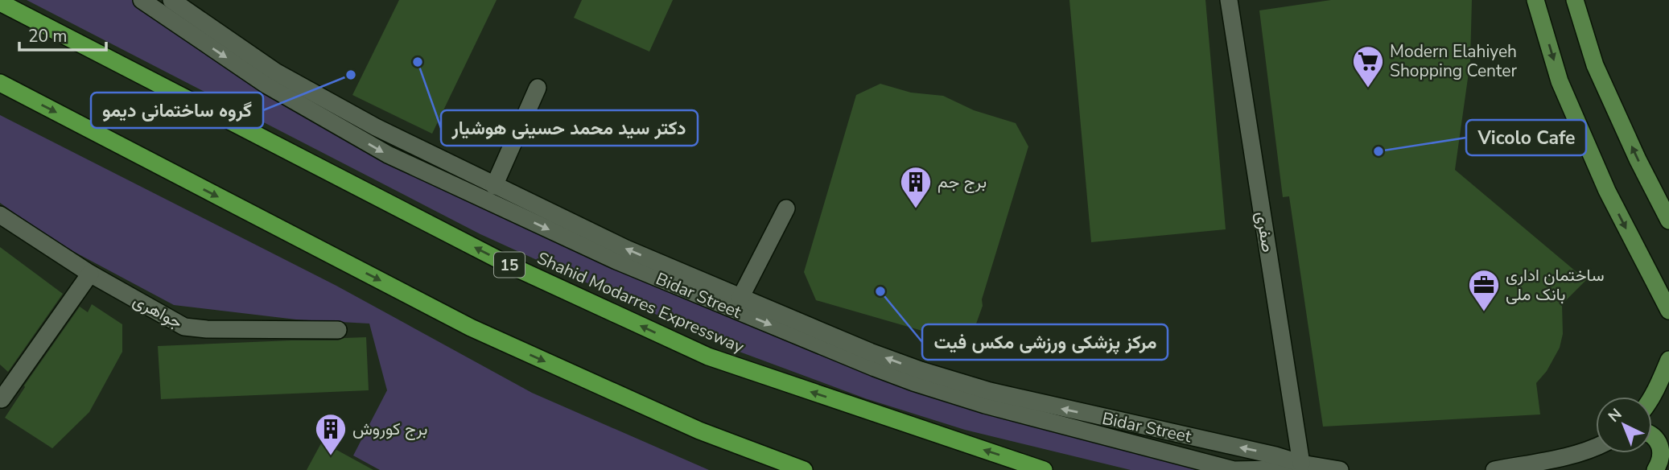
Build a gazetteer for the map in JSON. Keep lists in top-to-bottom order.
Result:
{
  "streets": {
    "highway": ["15", "Shahid Modarres Expressway"],
    "street": ["صفری", "Bidar Street", "جواهری"]
  },
  "crossings": [
    ["صفری", "Bidar Street"]
  ],
  "places": {
    "other": [
      "دکتر سید محمد حسینی هوشیار",
      "گروه ساختمانی دیمو",
      "Vicolo Cafe",
      "مرکز پزشکی ورزشی مکس فیت"
    ],
    "supermarket": ["Modern Elahiyeh Shopping Center"],
    "building": ["برج جم", "برج کوروش"],
    "office": ["ساختمان اداری بانک ملی"]
  },
  "scale_bar": "20 m",
  "north": "top left"
}
